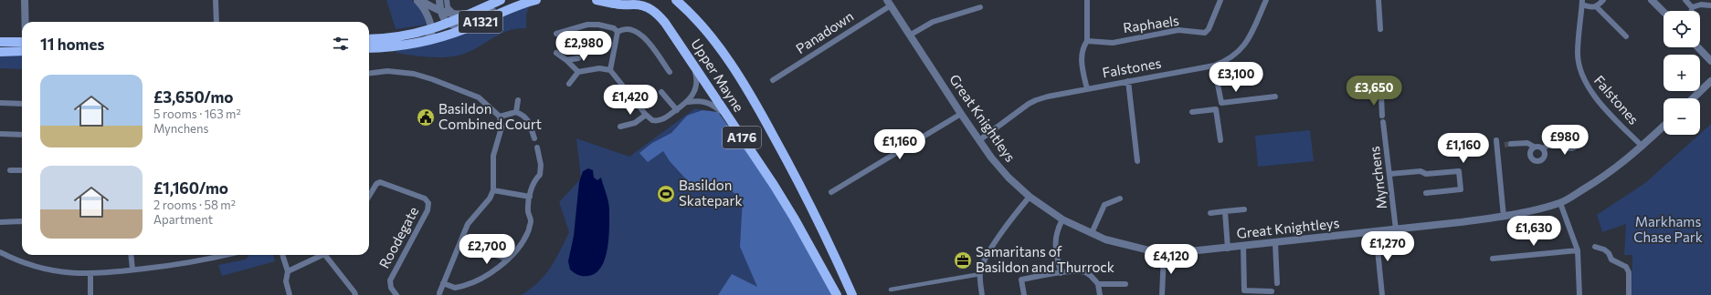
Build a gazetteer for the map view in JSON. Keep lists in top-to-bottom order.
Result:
{
  "streets": {
    "main road": ["A1321", "Upper Mayne", "A176"],
    "street": [
      "Raphaels",
      "Panadown",
      "Falstones",
      "Great Knightleys",
      "Mynchens",
      "Roodegate"
    ]
  },
  "crossings": [
    ["Panadown", "Great Knightleys"],
    ["Falstones", "Great Knightleys"],
    ["Great Knightleys", "Mynchens"]
  ],
  "parks": ["Markhams Chase Park"],
  "places": {
    "public building": ["Basildon Combined Court"],
    "sports": ["Basildon Skatepark"],
    "office": ["Samaritans of Basildon and Thurrock"]
  },
  "page": {
    "map_buttons": ["+", "−"],
    "heading": "11 homes",
    "price": [
      "£2,980",
      "£3,100",
      "£3,650",
      "£1,420",
      "£980",
      "£1,160",
      "£1,160",
      "£1,630",
      "£1,270",
      "£2,700",
      "£4,120"
    ],
    "list": [
      {
        "name": "£3,650/mo",
        "note": "5 rooms · 163 m² · Mynchens"
      },
      {
        "name": "£1,160/mo",
        "note": "2 rooms · 58 m² · Apartment"
      }
    ]
  }
}
